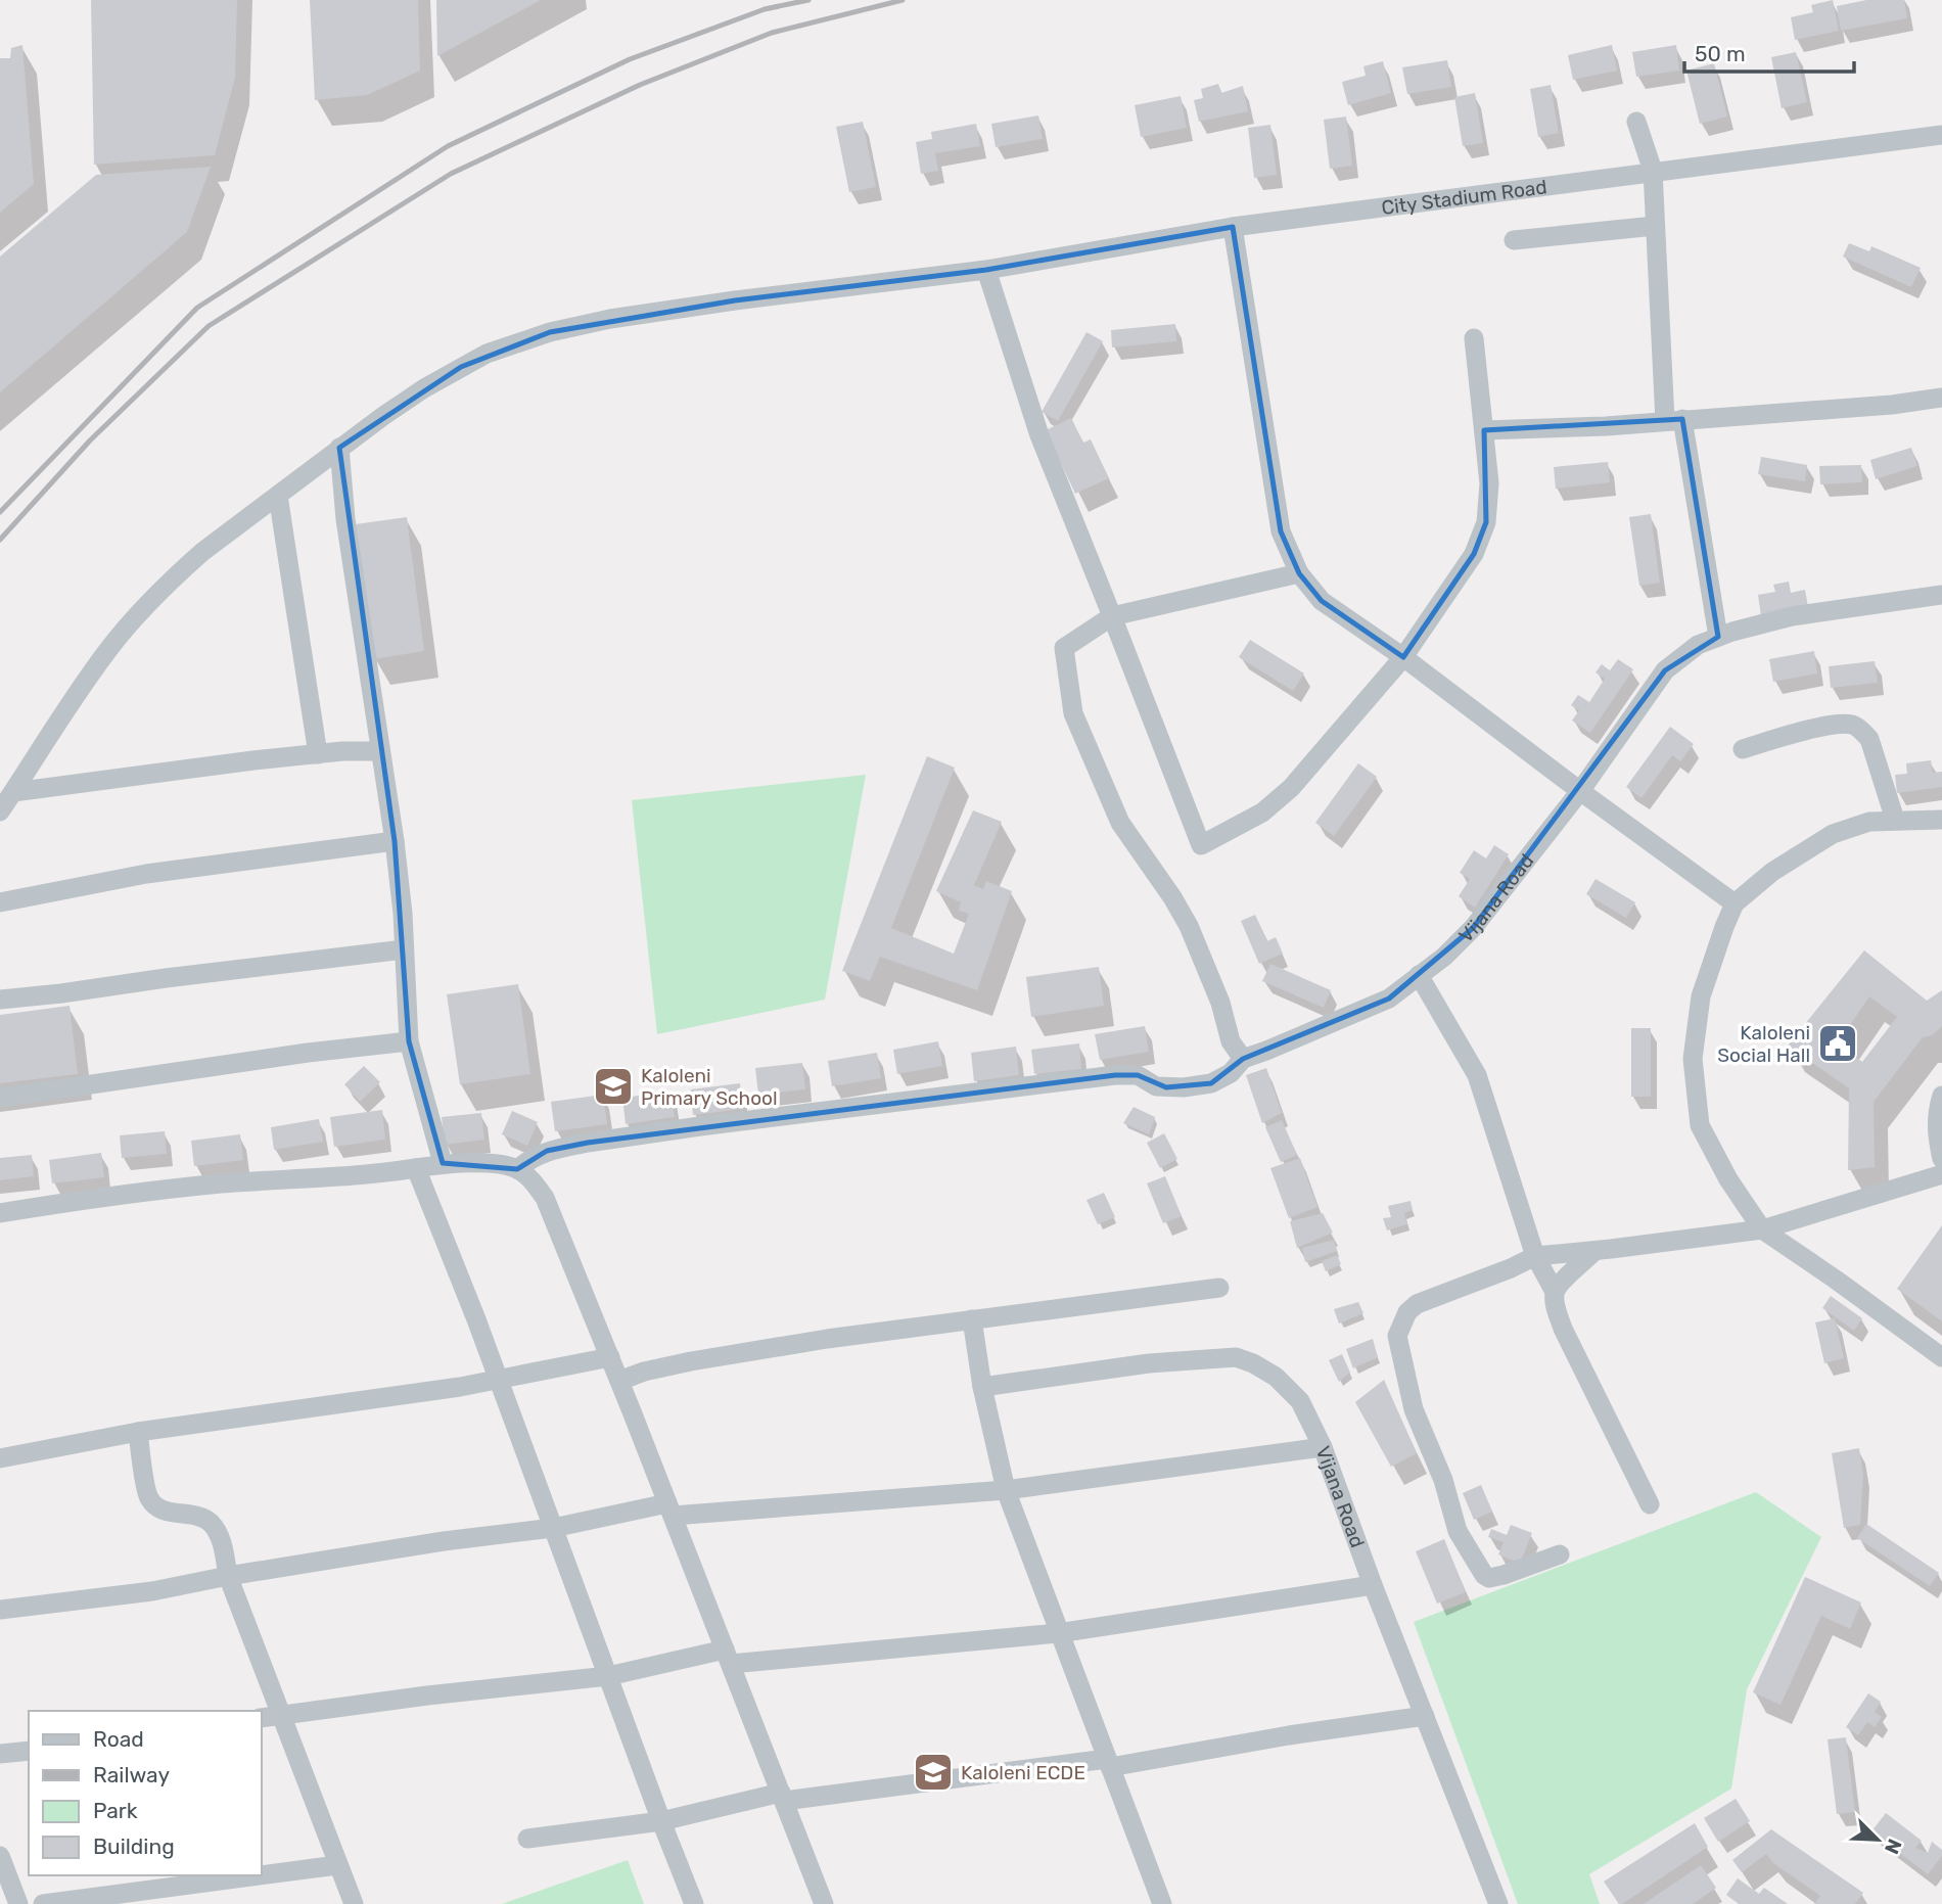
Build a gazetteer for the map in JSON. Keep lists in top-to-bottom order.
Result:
{
  "streets": {
    "street": ["City Stadium Road", "Vijana Road"]
  },
  "places": {
    "public building": ["Kaloleni Social Hall"],
    "school or university": ["Kaloleni Primary School", "Kaloleni ECDE"]
  },
  "legend": [
    "Road",
    "Railway",
    "Park",
    "Building"
  ],
  "scale_bar": "50 m",
  "north": "bottom right"
}
